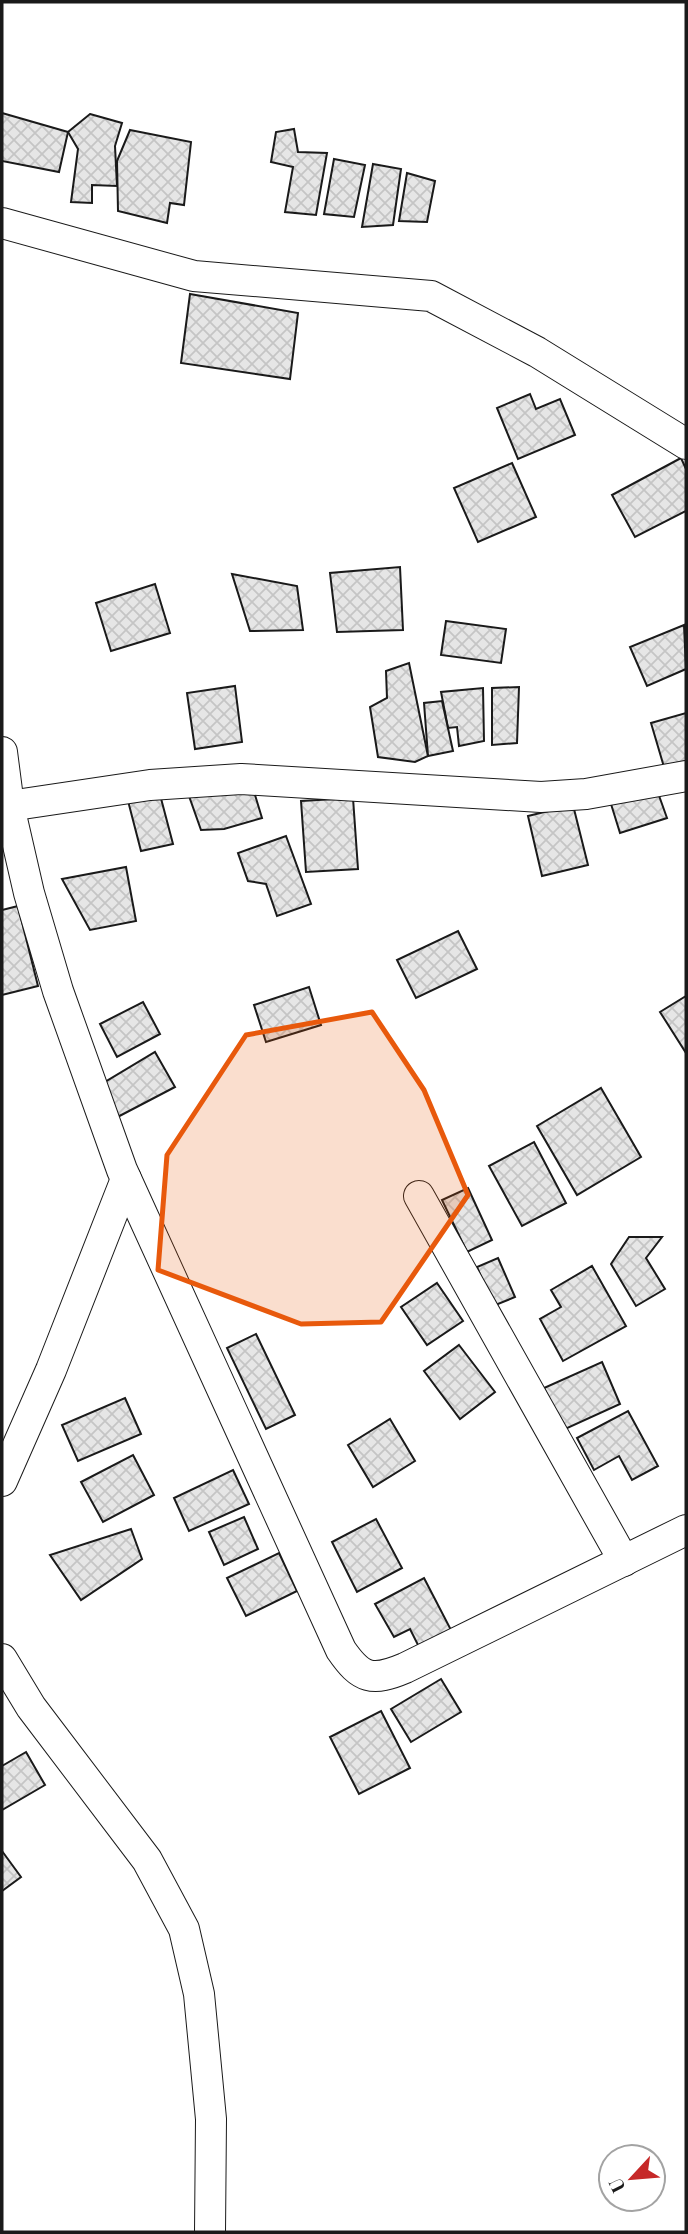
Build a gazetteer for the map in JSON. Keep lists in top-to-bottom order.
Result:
{
  "north": "bottom left"
}
